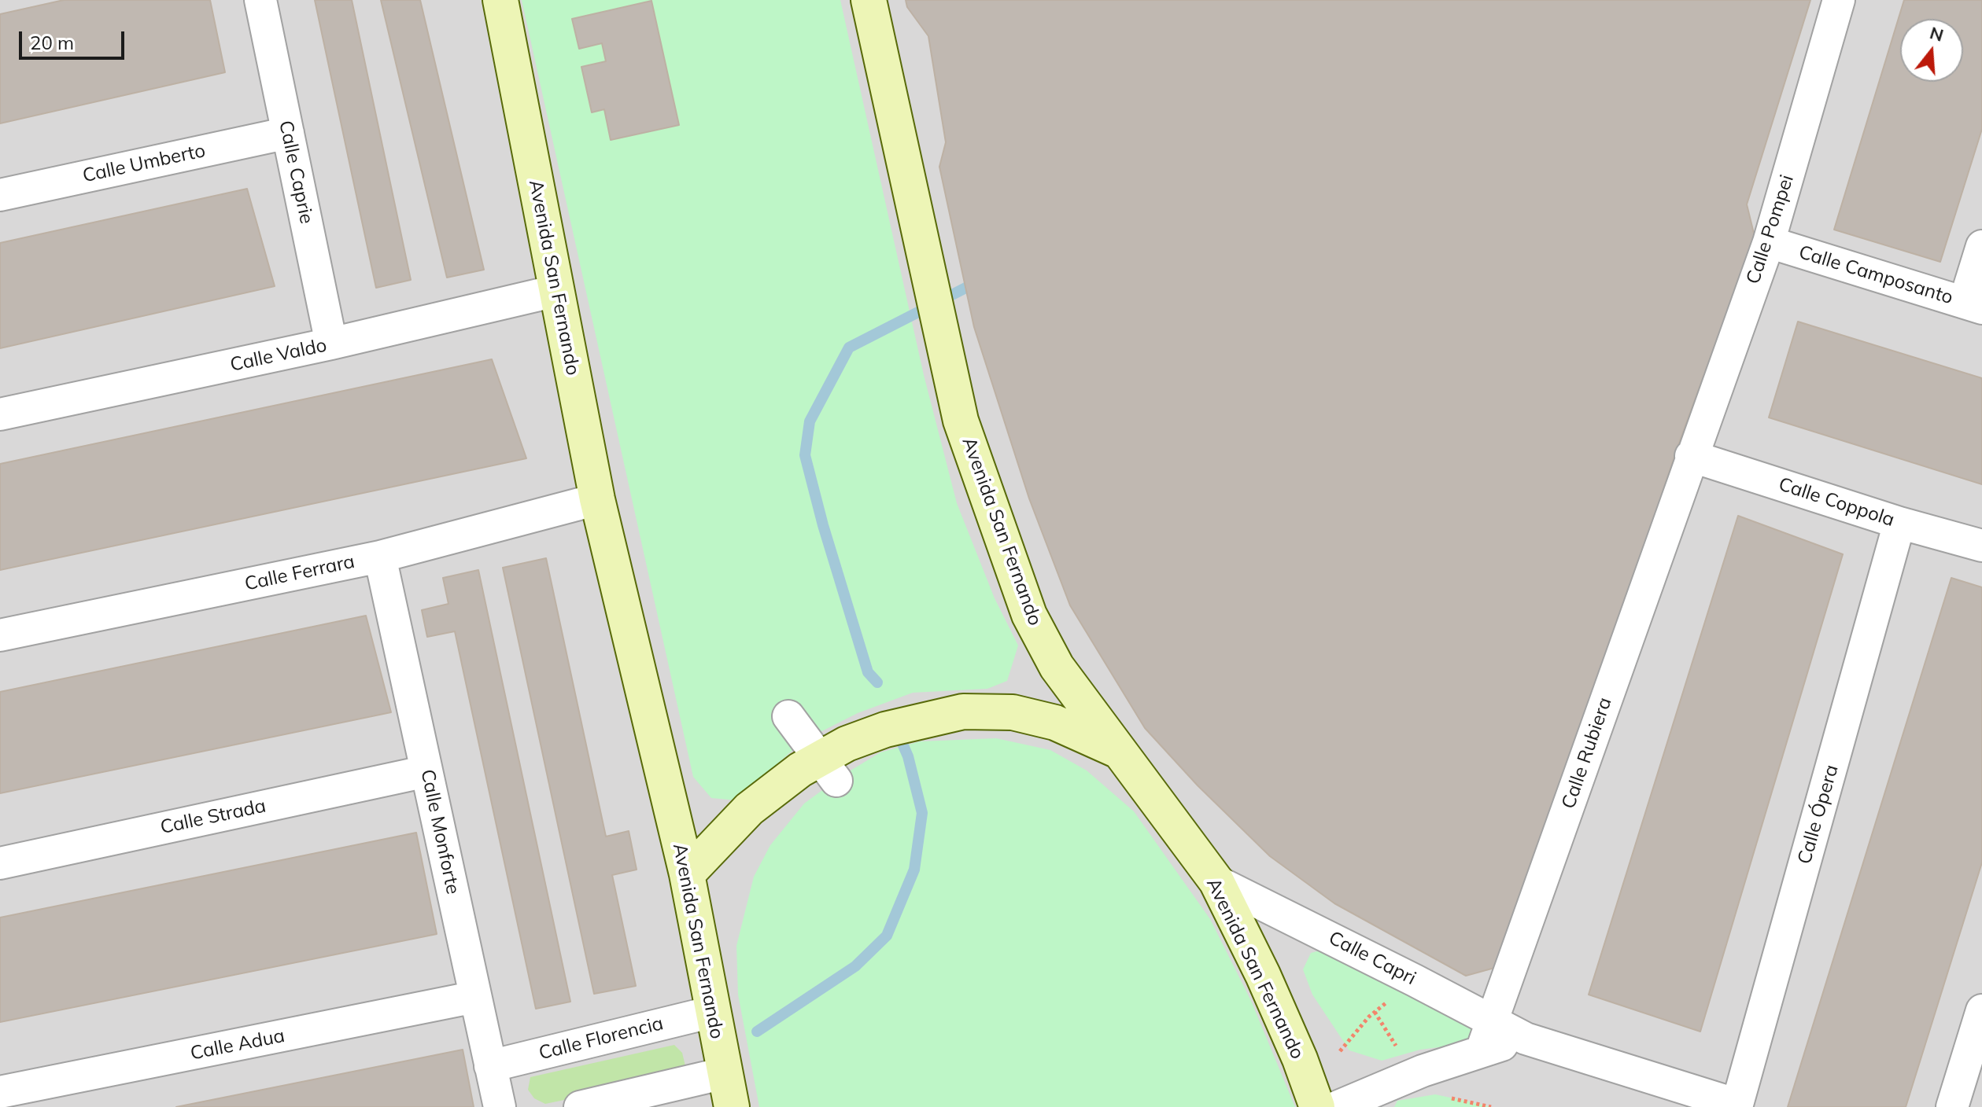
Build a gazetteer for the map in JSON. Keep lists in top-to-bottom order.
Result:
{
  "streets": {
    "street": [
      "Calle Umberto",
      "Calle Caprie",
      "Calle Pompei",
      "Calle Camposanto",
      "Avenida San Fernando",
      "Calle Valdo",
      "Calle Coppola",
      "Calle Ferrara",
      "Calle Rubiera",
      "Calle Ópera",
      "Calle Strada",
      "Calle Monforte",
      "Calle Capri",
      "Calle Florencia",
      "Calle Adua"
    ]
  },
  "crossings": [
    ["Calle Umberto", "Calle Caprie"],
    ["Calle Caprie", "Calle Valdo"],
    ["Calle Pompei", "Calle Camposanto"],
    ["Calle Pompei", "Calle Coppola"],
    ["Calle Pompei", "Calle Rubiera"],
    ["Avenida San Fernando", "Calle Valdo"],
    ["Avenida San Fernando", "Calle Ferrara"],
    ["Avenida San Fernando", "Calle Capri"],
    ["Avenida San Fernando", "Calle Florencia"],
    ["Calle Coppola", "Calle Rubiera"],
    ["Calle Coppola", "Calle Ópera"],
    ["Calle Ferrara", "Calle Monforte"],
    ["Calle Rubiera", "Calle Capri"],
    ["Calle Ópera", "Calle Capri"],
    ["Calle Strada", "Calle Monforte"],
    ["Calle Monforte", "Calle Florencia"],
    ["Calle Monforte", "Calle Adua"]
  ],
  "scale_bar": "20 m",
  "north": "top"
}
